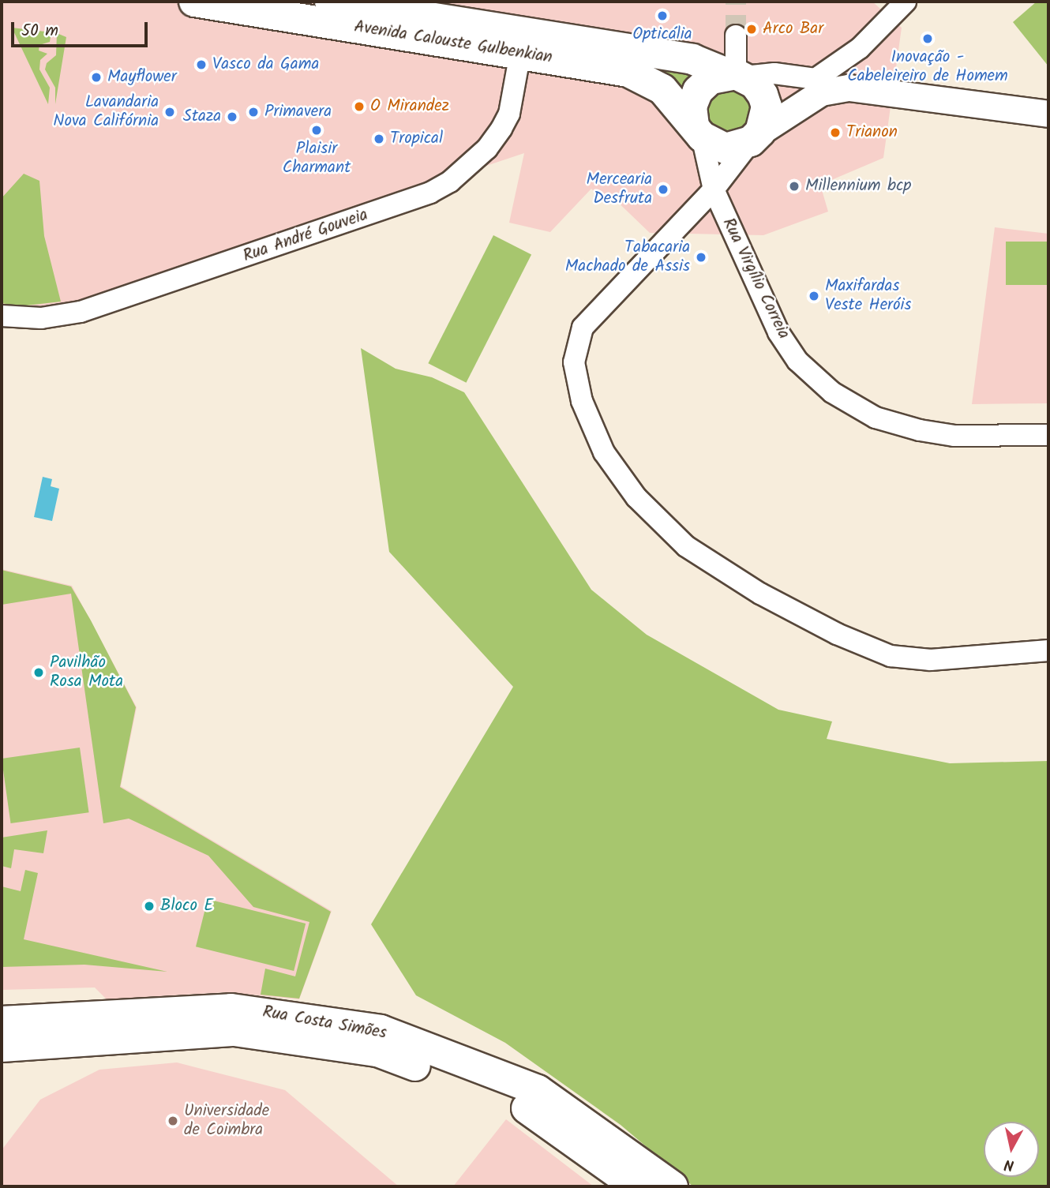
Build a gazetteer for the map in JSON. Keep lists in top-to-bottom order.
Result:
{
  "streets": {
    "main road": ["Avenida Calouste Gulbenkian", "Rua Costa Simões"],
    "street": ["Rua André Gouveia", "Rua Virgílio Correia"]
  },
  "crossings": [
    ["Avenida Calouste Gulbenkian", "Rua André Gouveia"],
    ["Avenida Calouste Gulbenkian", "Rua Virgílio Correia"]
  ],
  "places": [
    "Opticália",
    "Arco Bar",
    "Inovação - Cabeleireiro de Homem",
    "Vasco da Gama",
    "Mayflower",
    "O Mirandez",
    "Lavandaria Nova Califórnia",
    "Primavera",
    "Staza",
    "Plaisir Charmant",
    "Trianon",
    "Tropical",
    "Millennium bcp",
    "Mercearia Desfruta",
    "Tabacaria Machado de Assis",
    "Maxifardas Veste Heróis",
    "Pavilhão Rosa Mota",
    "Bloco E",
    "Universidade de Coimbra"
  ],
  "scale_bar": "50 m",
  "north": "bottom"
}
